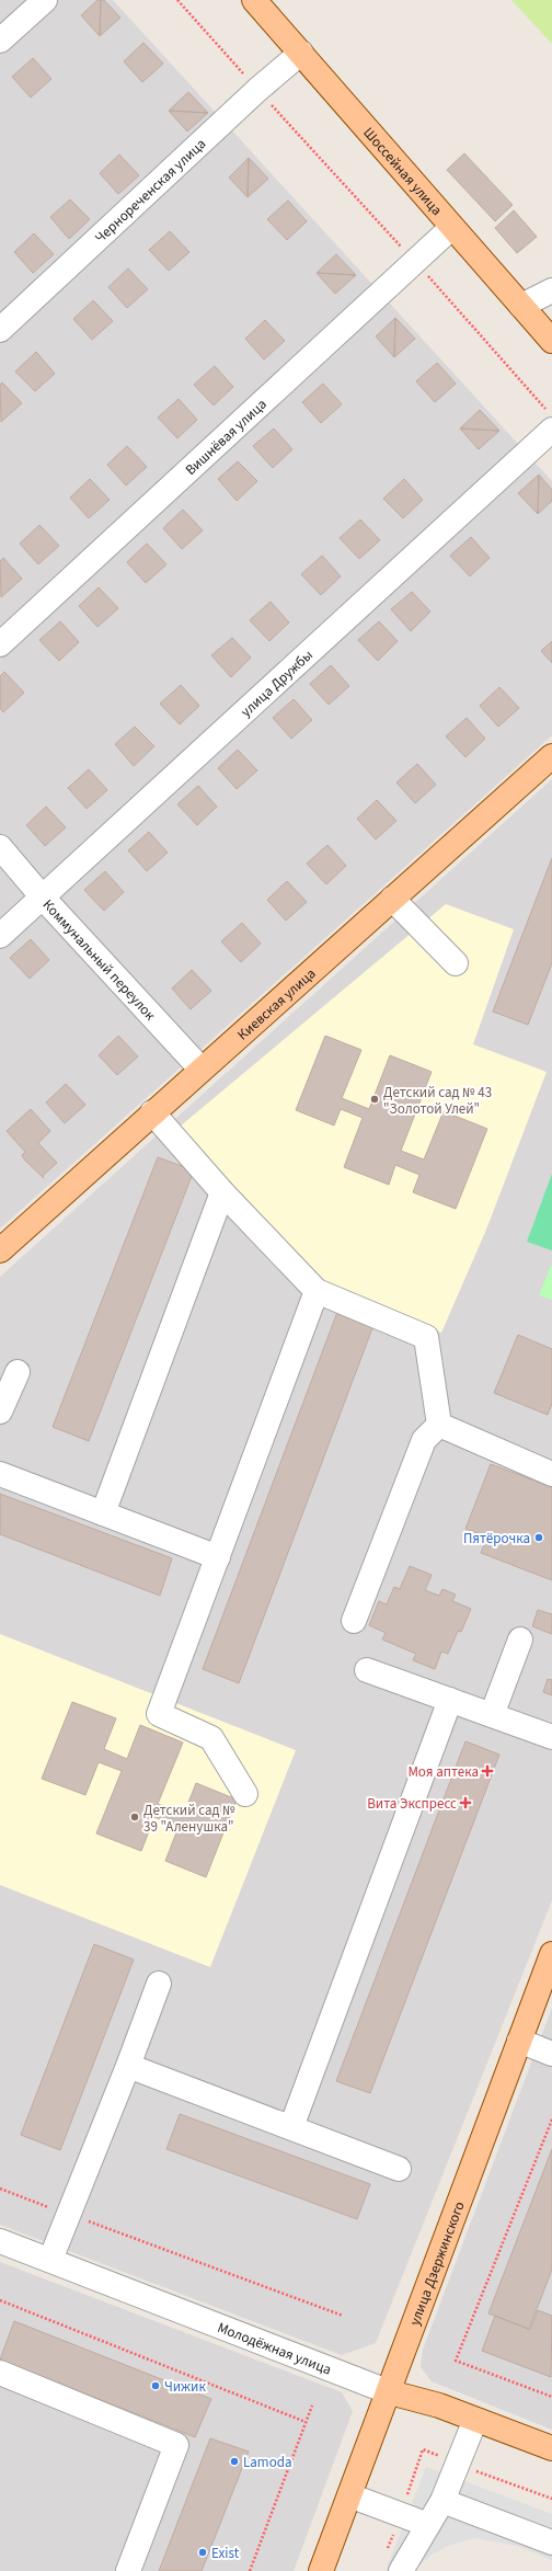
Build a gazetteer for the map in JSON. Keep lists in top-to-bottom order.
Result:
{
  "streets": {
    "main road": [
      "Шоссейная улица",
      "Киевская улица",
      "улица Дзержинского",
      "Молодёжная улица"
    ],
    "street": [
      "Чернореченская улица",
      "Вишнёвая улица",
      "улица Дружбы",
      "Коммунальный переулок"
    ]
  },
  "crossings": [
    ["Шоссейная улица", "Чернореченская улица"],
    ["Шоссейная улица", "Вишнёвая улица"],
    ["улица Дружбы", "Коммунальный переулок"],
    ["Коммунальный переулок", "Киевская улица"],
    ["улица Дзержинского", "Молодёжная улица"]
  ],
  "places": {
    "other": [
      "Детский сад № 43 \"Золотой Улей\"",
      "Пятёрочка",
      "Детский сад № 39 \"Аленушка\"",
      "Чижик",
      "Lamoda",
      "Exist"
    ],
    "health": ["Моя аптека", "Вита Экспресс"]
  }
}
